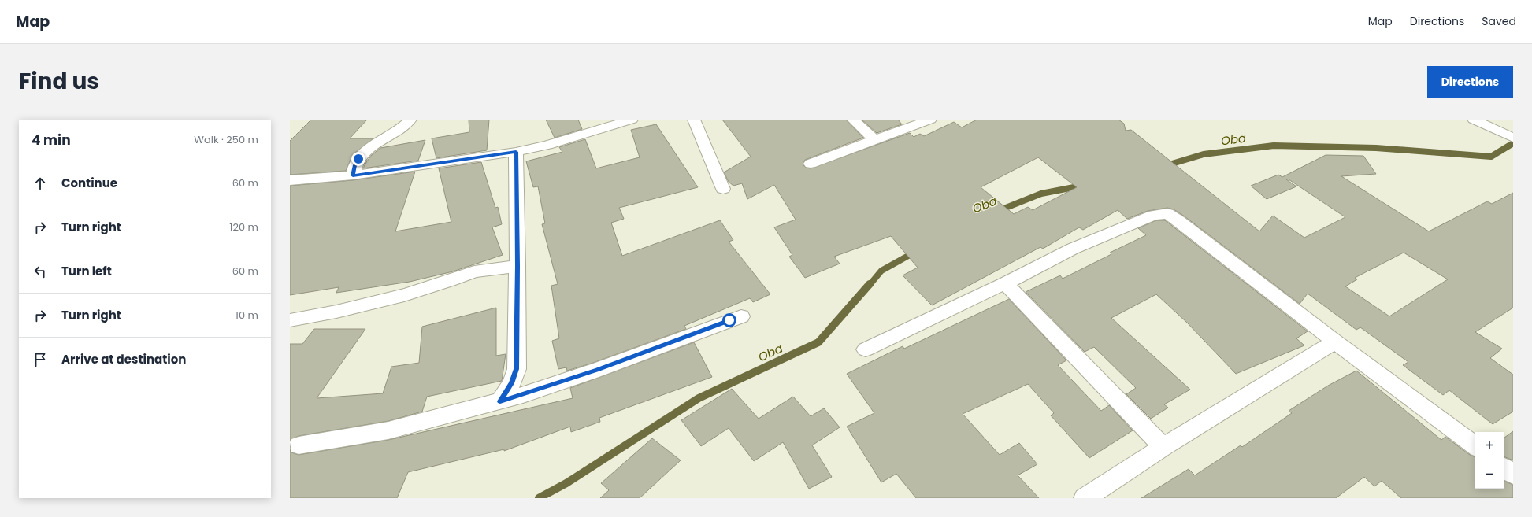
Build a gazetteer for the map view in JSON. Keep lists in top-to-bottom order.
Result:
{
  "water": ["Oba"],
  "page": {
    "header": "Map",
    "nav": ["Map", "Directions", "Saved"],
    "title": "Find us",
    "buttons": "Directions",
    "heading": ["4 min", "Walk · 250 m"],
    "list": [
      ["Continue", "60 m"],
      ["Turn right", "120 m"],
      ["Turn left", "60 m"],
      ["Turn right", "10 m"],
      "Arrive at destination"
    ],
    "map_buttons": ["+", "−"]
  }
}
